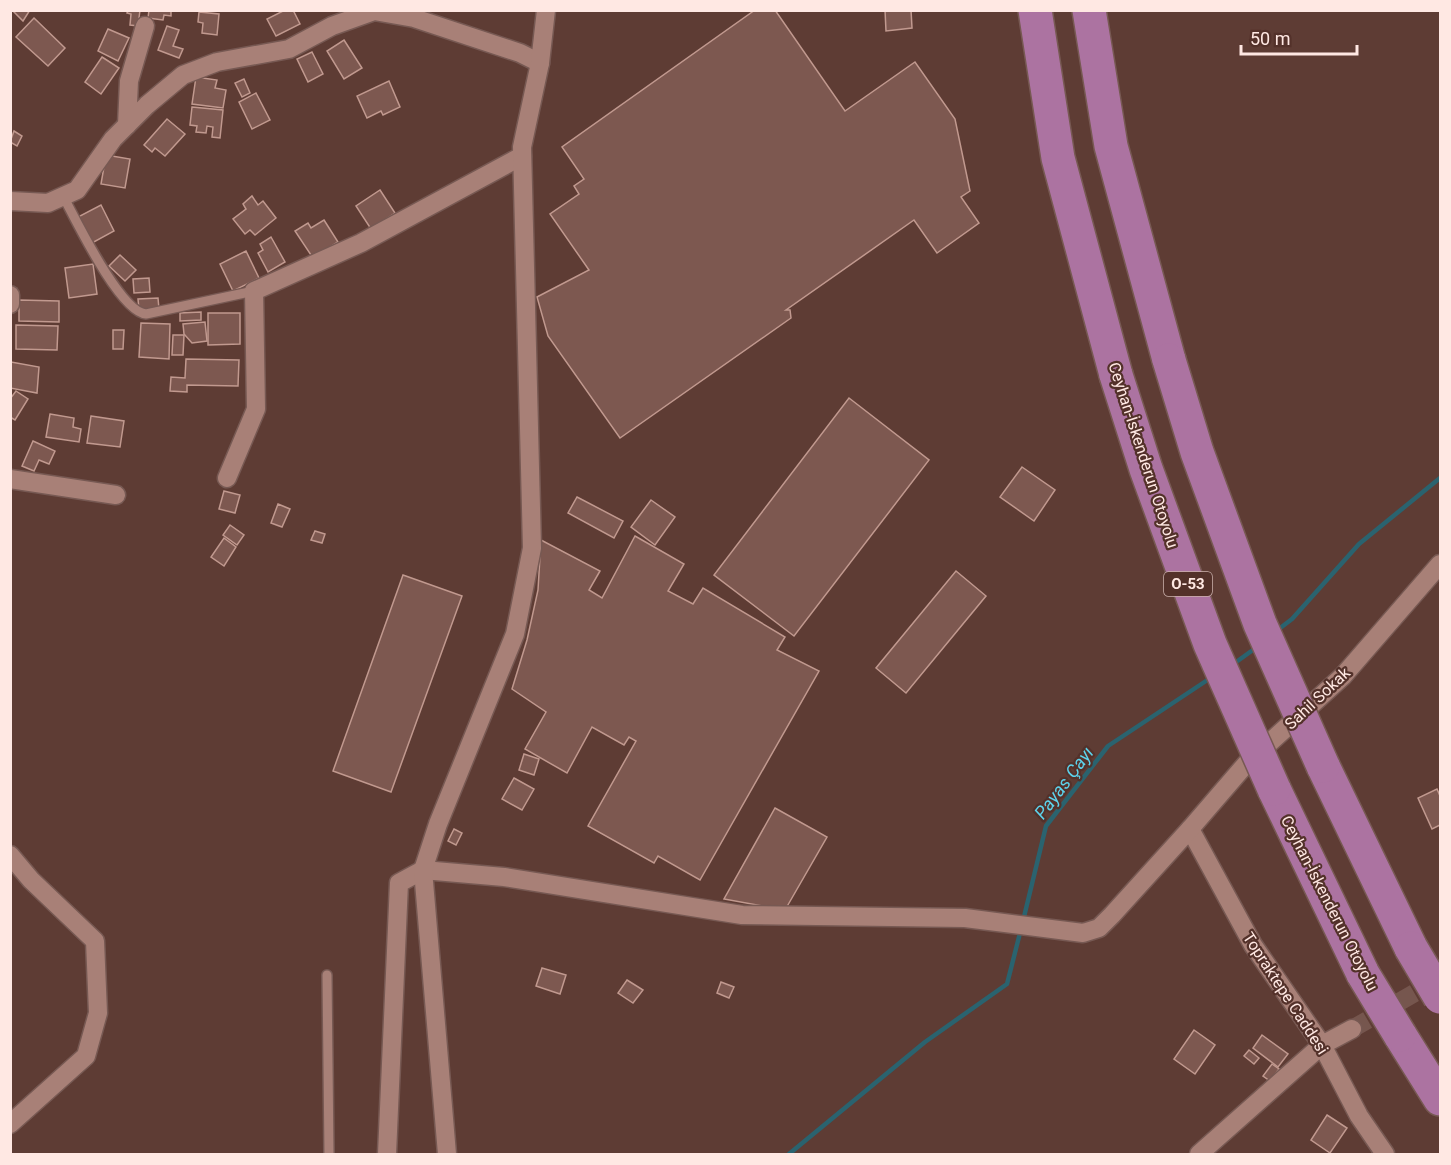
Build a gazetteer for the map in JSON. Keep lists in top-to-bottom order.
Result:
{
  "streets": {
    "highway": ["Ceyhan-İskenderun Otoyolu", "O-53"],
    "street": ["Sahil Sokak", "Topraktepe Caddesi"]
  },
  "crossings": [
    ["Sahil Sokak", "Topraktepe Caddesi"]
  ],
  "water": ["Payas Çayı"],
  "scale_bar": "50 m"
}
